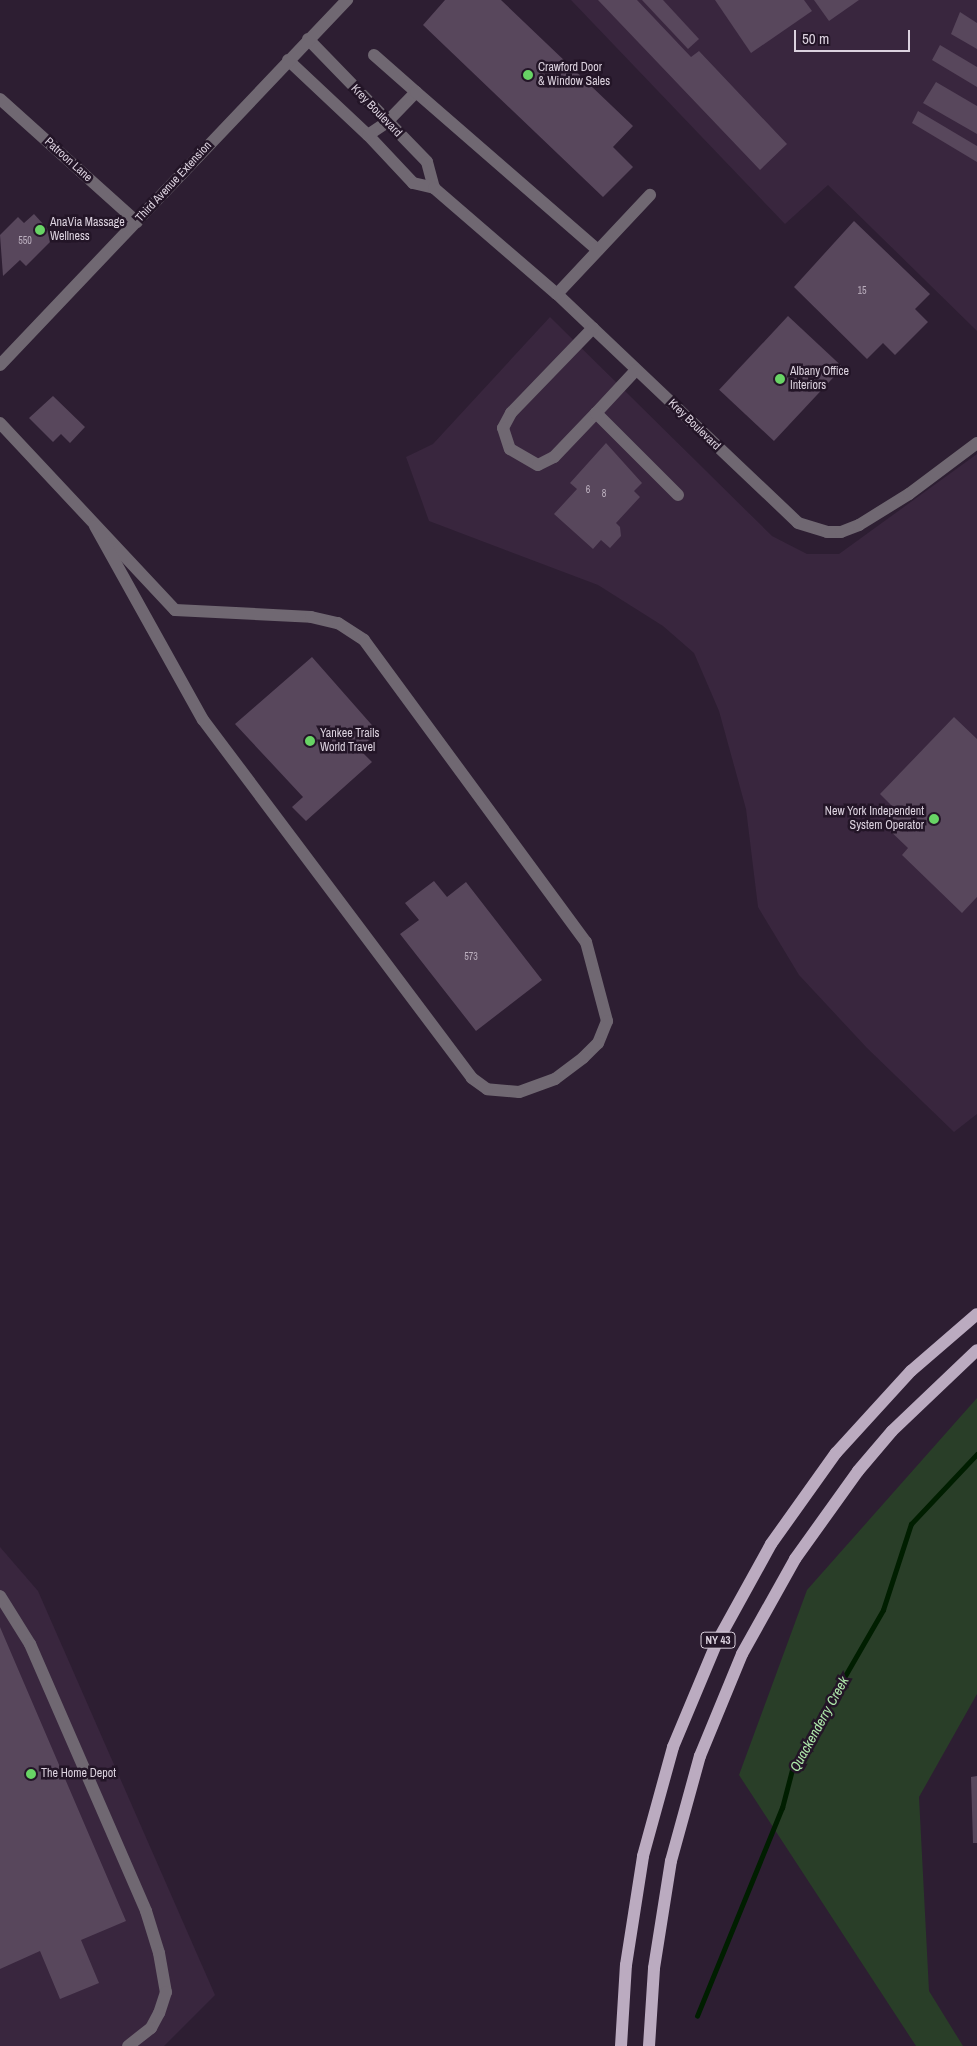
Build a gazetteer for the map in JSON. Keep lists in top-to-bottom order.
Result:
{
  "streets": {
    "main road": ["NY 43"],
    "street": ["Krey Boulevard", "Patroon Lane", "Third Avenue Extension"]
  },
  "crossings": [
    ["Krey Boulevard", "Third Avenue Extension"],
    ["Patroon Lane", "Third Avenue Extension"]
  ],
  "water": ["Quackenderry Creek"],
  "places": [
    "Crawford Door & Window Sales",
    "AnaVia Massage Wellness",
    "Albany Office Interiors",
    "Yankee Trails World Travel",
    "New York Independent System Operator",
    "The Home Depot"
  ],
  "house_numbers": [
    "550",
    "15",
    "6",
    "8",
    "573"
  ],
  "scale_bar": "50 m"
}
